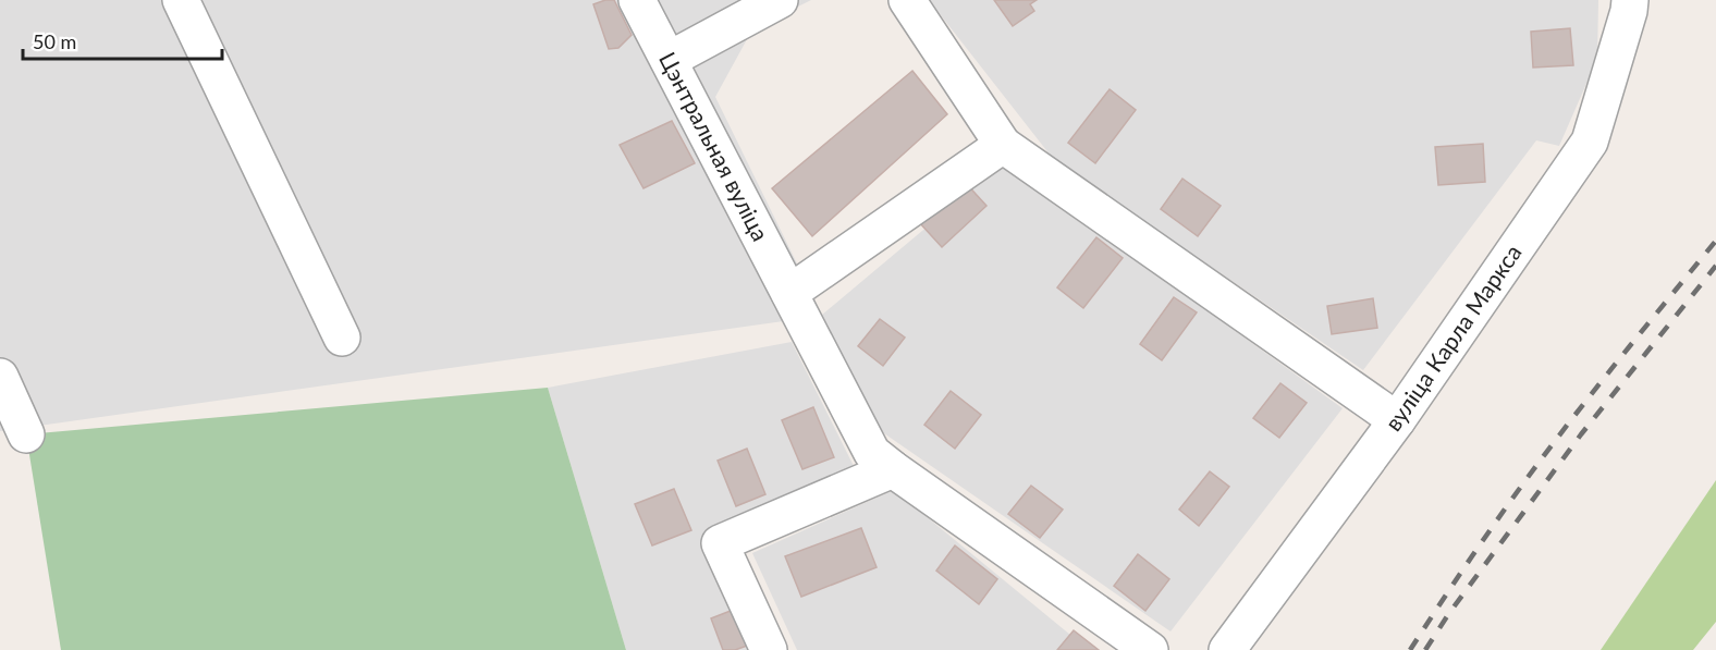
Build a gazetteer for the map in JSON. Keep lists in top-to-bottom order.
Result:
{
  "streets": {
    "street": ["Цэнтральная вуліца", "вуліца Карла Маркса"]
  },
  "scale_bar": "50 m"
}
